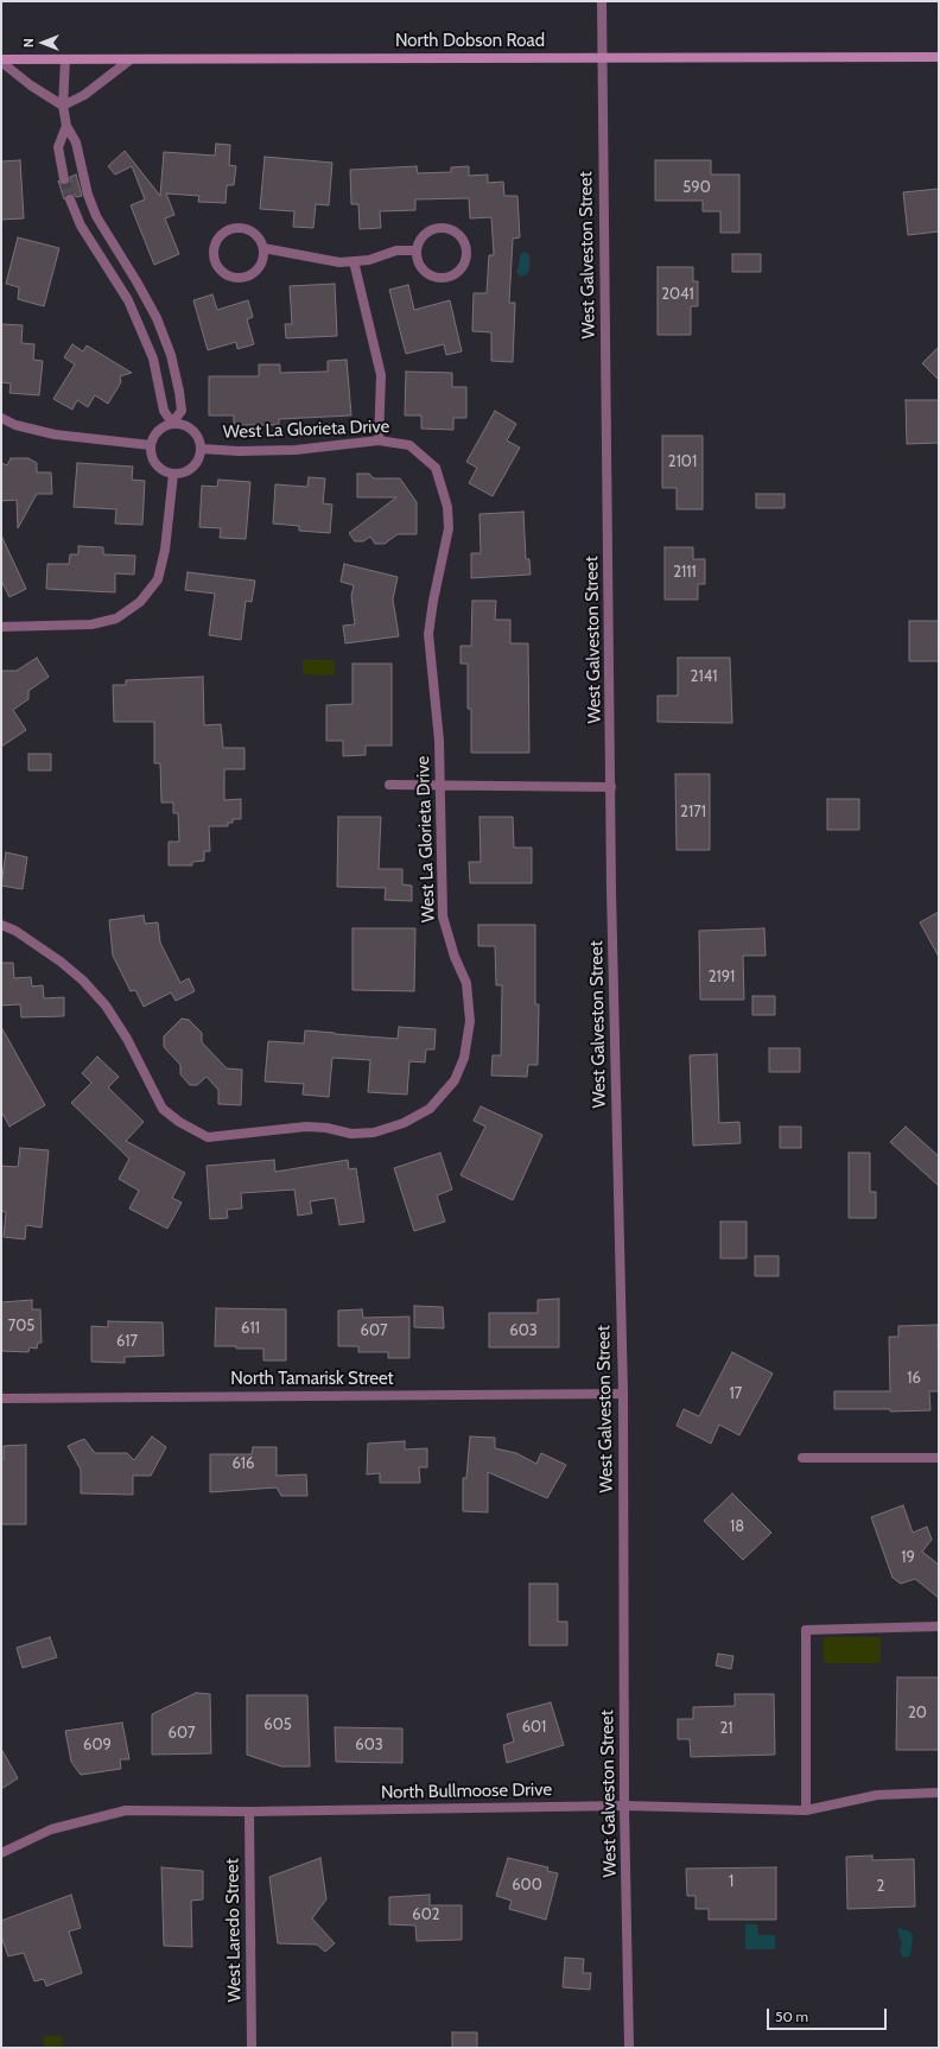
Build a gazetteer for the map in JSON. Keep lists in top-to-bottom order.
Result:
{
  "streets": {
    "main road": ["North Dobson Road"],
    "street": [
      "West Galveston Street",
      "West La Glorieta Drive",
      "North Tamarisk Street",
      "North Bullmoose Drive",
      "West Laredo Street"
    ]
  },
  "crossings": [
    ["North Dobson Road", "West Galveston Street"],
    ["West Galveston Street", "North Tamarisk Street"],
    ["West Galveston Street", "North Bullmoose Drive"],
    ["North Bullmoose Drive", "West Laredo Street"]
  ],
  "house_numbers": [
    "590",
    "2041",
    "2101",
    "2111",
    "2141",
    "2171",
    "2191",
    "705",
    "611",
    "607",
    "603",
    "617",
    "16",
    "17",
    "616",
    "18",
    "19",
    "20",
    "605",
    "601",
    "21",
    "607",
    "609",
    "603",
    "1",
    "600",
    "2",
    "602"
  ],
  "scale_bar": "50 m",
  "north": "left"
}
